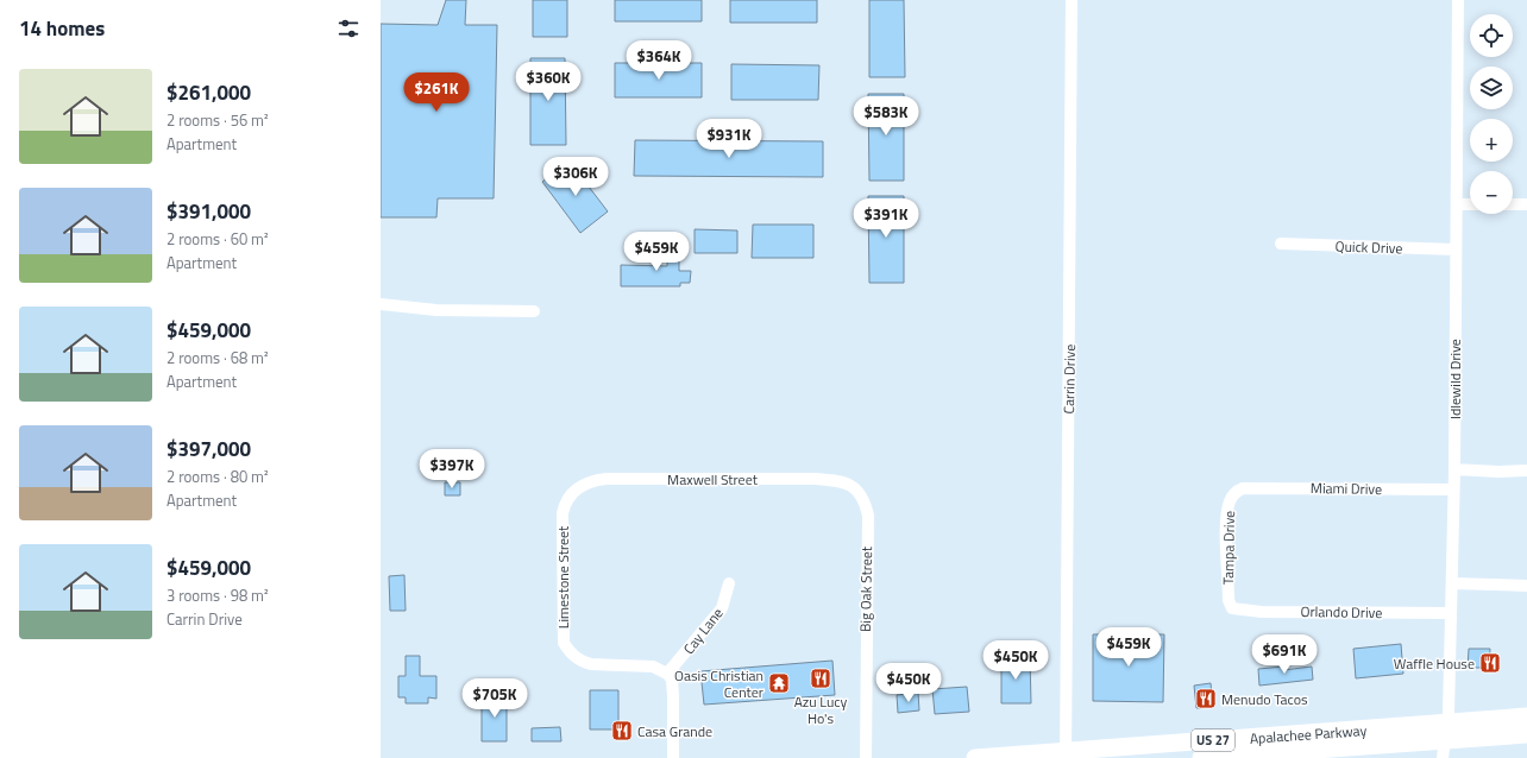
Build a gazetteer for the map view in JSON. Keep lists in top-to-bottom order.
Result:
{
  "streets": {
    "main road": ["Apalachee Parkway", "US 27"],
    "street": [
      "Quick Drive",
      "Carrin Drive",
      "Idlewild Drive",
      "Maxwell Street",
      "Miami Drive",
      "Tampa Drive",
      "Limestone Street",
      "Big Oak Street",
      "Orlando Drive",
      "Cay Lane"
    ]
  },
  "crossings": [
    ["Quick Drive", "Idlewild Drive"],
    ["Carrin Drive", "Apalachee Parkway"],
    ["Idlewild Drive", "Miami Drive"],
    ["Idlewild Drive", "Orlando Drive"],
    ["Idlewild Drive", "Apalachee Parkway"],
    ["Maxwell Street", "Limestone Street"],
    ["Maxwell Street", "Big Oak Street"],
    ["Miami Drive", "Tampa Drive"],
    ["Tampa Drive", "Orlando Drive"],
    ["Limestone Street", "Cay Lane"]
  ],
  "places": {
    "restaurant": [
      "Waffle House",
      "Azu Lucy Ho's",
      "Menudo Tacos",
      "Casa Grande"
    ],
    "temple": ["Oasis Christian Center"]
  },
  "page": {
    "heading": "14 homes",
    "map_buttons": ["+", "−"],
    "price": [
      "$364K",
      "$360K",
      "$261K",
      "$583K",
      "$931K",
      "$306K",
      "$391K",
      "$459K",
      "$397K",
      "$459K",
      "$691K",
      "$450K",
      "$450K",
      "$705K"
    ],
    "list": [
      {
        "name": "$261,000",
        "note": "2 rooms · 56 m² · Apartment"
      },
      {
        "name": "$391,000",
        "note": "2 rooms · 60 m² · Apartment"
      },
      {
        "name": "$459,000",
        "note": "2 rooms · 68 m² · Apartment"
      },
      {
        "name": "$397,000",
        "note": "2 rooms · 80 m² · Apartment"
      },
      {
        "name": "$459,000",
        "note": "3 rooms · 98 m² · Carrin Drive"
      }
    ]
  }
}
